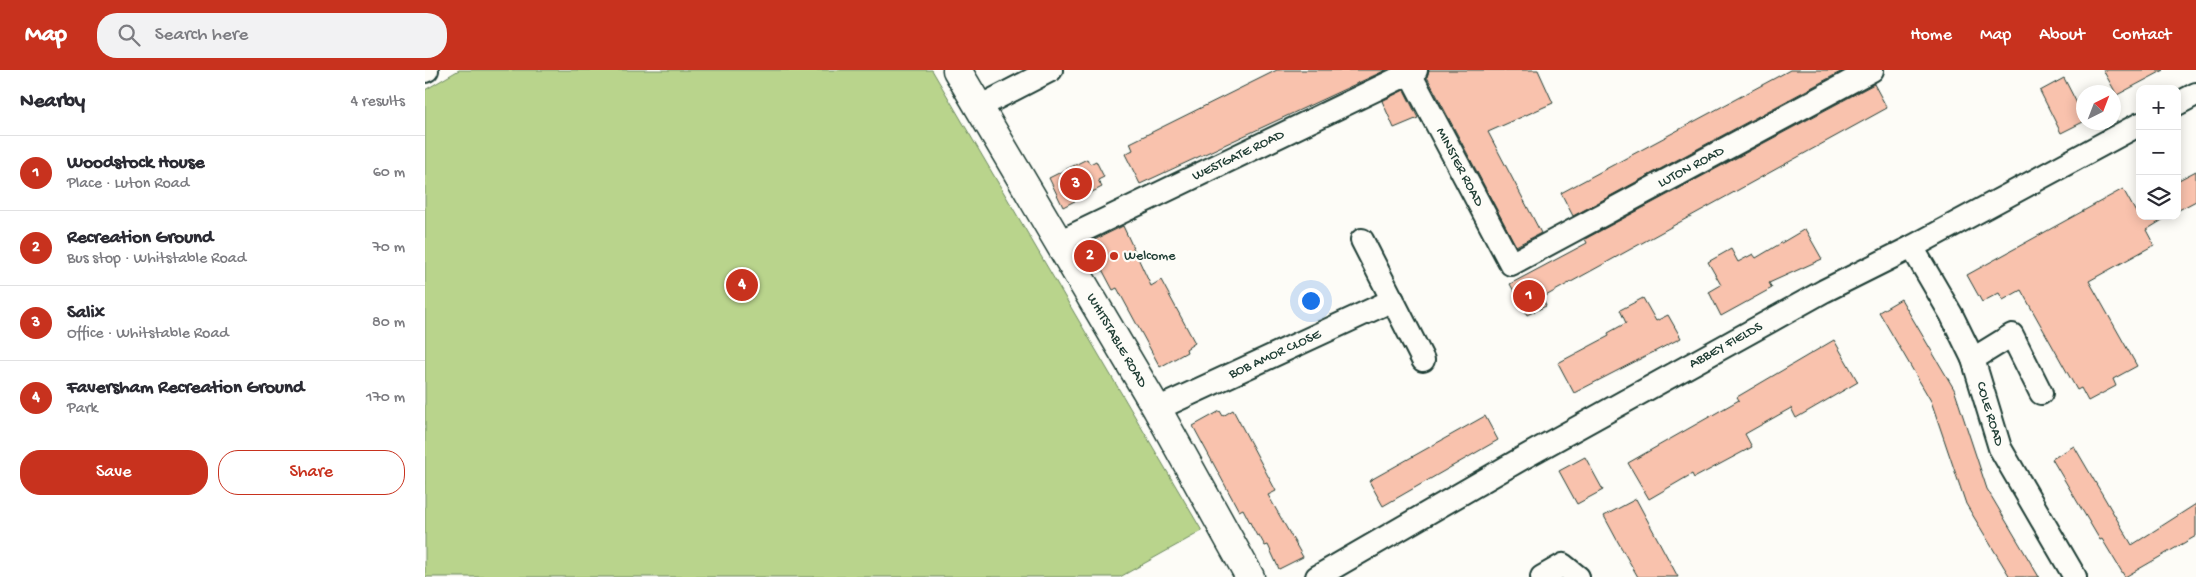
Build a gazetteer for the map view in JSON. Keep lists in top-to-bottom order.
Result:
{
  "streets": {
    "main road": ["WHITSTABLE ROAD"],
    "street": [
      "WESTGATE ROAD",
      "MINSTER ROAD",
      "LUTON ROAD",
      "ABBEY FIELDS",
      "BOB AMOR CLOSE",
      "COLE ROAD"
    ]
  },
  "crossings": [
    ["WESTGATE ROAD", "MINSTER ROAD"],
    ["WESTGATE ROAD", "WHITSTABLE ROAD"],
    ["MINSTER ROAD", "LUTON ROAD"],
    ["WHITSTABLE ROAD", "BOB AMOR CLOSE"],
    ["ABBEY FIELDS", "COLE ROAD"]
  ],
  "places": ["Welcome"],
  "north": "top right",
  "page": {
    "header": "Map",
    "search": "Search here",
    "nav": [
      "Home",
      "Map",
      "About",
      "Contact"
    ],
    "heading": ["Nearby", "4 results"],
    "map_buttons": ["+", "−"],
    "list": [
      {
        "mark": "1",
        "name": "Woodstock House",
        "note": "Place · Luton Road",
        "value": "60 m"
      },
      {
        "mark": "2",
        "name": "Recreation Ground",
        "note": "Bus stop · Whitstable Road",
        "value": "70 m"
      },
      {
        "mark": "3",
        "name": "Salix",
        "note": "Office · Whitstable Road",
        "value": "80 m"
      },
      {
        "mark": "4",
        "name": "Faversham Recreation Ground",
        "note": "Park",
        "value": "170 m"
      }
    ],
    "pins": [
      "3",
      "2",
      "4",
      "1"
    ],
    "buttons": ["Save", "Share"]
  }
}
